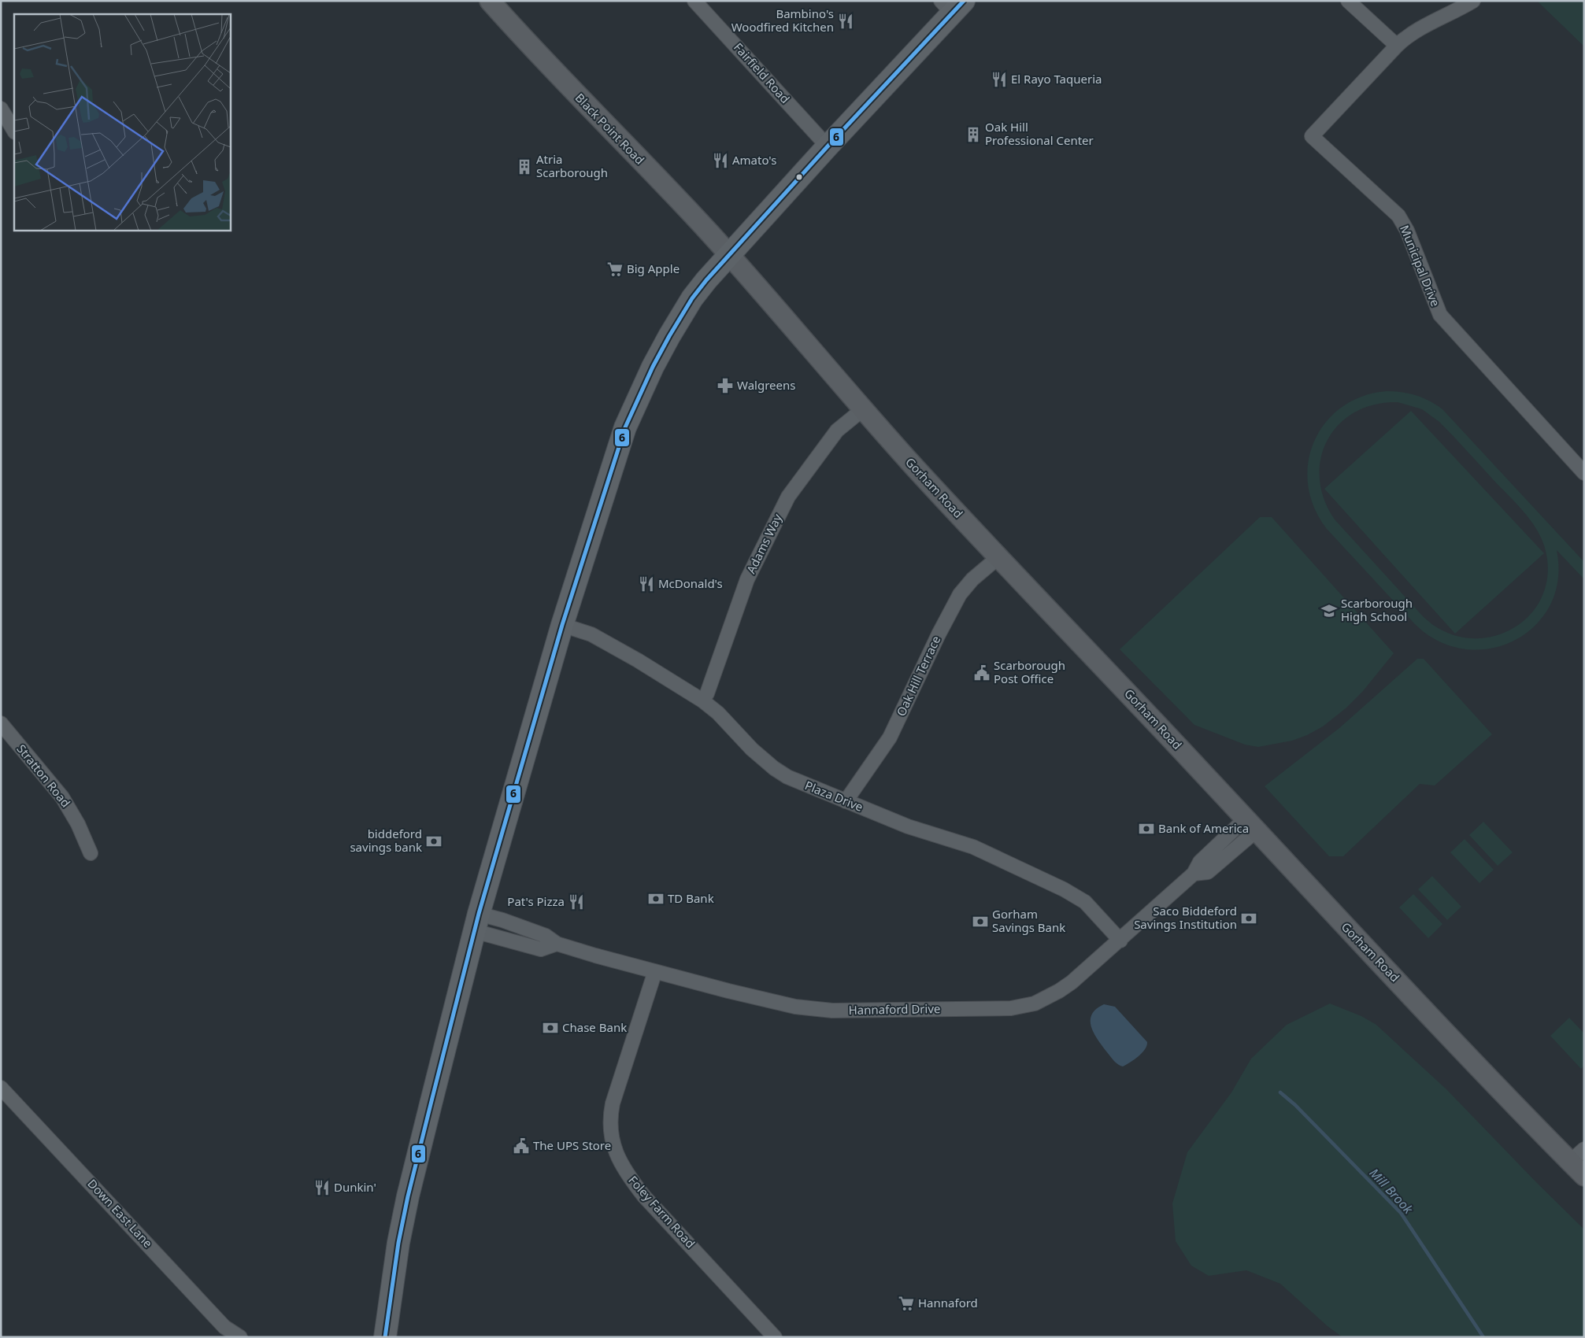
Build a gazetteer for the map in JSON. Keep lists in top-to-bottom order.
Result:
{
  "streets": {
    "main road": ["Black Point Road", "Gorham Road"],
    "street": [
      "Fairfield Road",
      "Municipal Drive",
      "Adams Way",
      "Oak Hill Terrace",
      "Stratton Road",
      "Plaza Drive",
      "Hannaford Drive",
      "Foley Farm Road",
      "Down East Lane"
    ]
  },
  "crossings": [
    ["Black Point Road", "Gorham Road"],
    ["Gorham Road", "Adams Way"],
    ["Gorham Road", "Oak Hill Terrace"],
    ["Gorham Road", "Hannaford Drive"],
    ["Adams Way", "Plaza Drive"],
    ["Oak Hill Terrace", "Plaza Drive"],
    ["Plaza Drive", "Hannaford Drive"],
    ["Hannaford Drive", "Foley Farm Road"]
  ],
  "water": ["Mill Brook"],
  "places": {
    "restaurant": [
      "Bambino's Woodfired Kitchen",
      "El Rayo Taqueria",
      "Amato's",
      "McDonald's",
      "Pat's Pizza",
      "Dunkin'"
    ],
    "building": ["Oak Hill Professional Center", "Atria Scarborough"],
    "supermarket": ["Big Apple", "Hannaford"],
    "pharmacy": ["Walgreens"],
    "school or university": ["Scarborough High School"],
    "public building": ["Scarborough Post Office", "The UPS Store"],
    "bank": [
      "Bank of America",
      "biddeford savings bank",
      "TD Bank",
      "Saco Biddeford Savings Institution",
      "Gorham Savings Bank",
      "Chase Bank"
    ]
  },
  "lines": ["transit line 6"]
}
